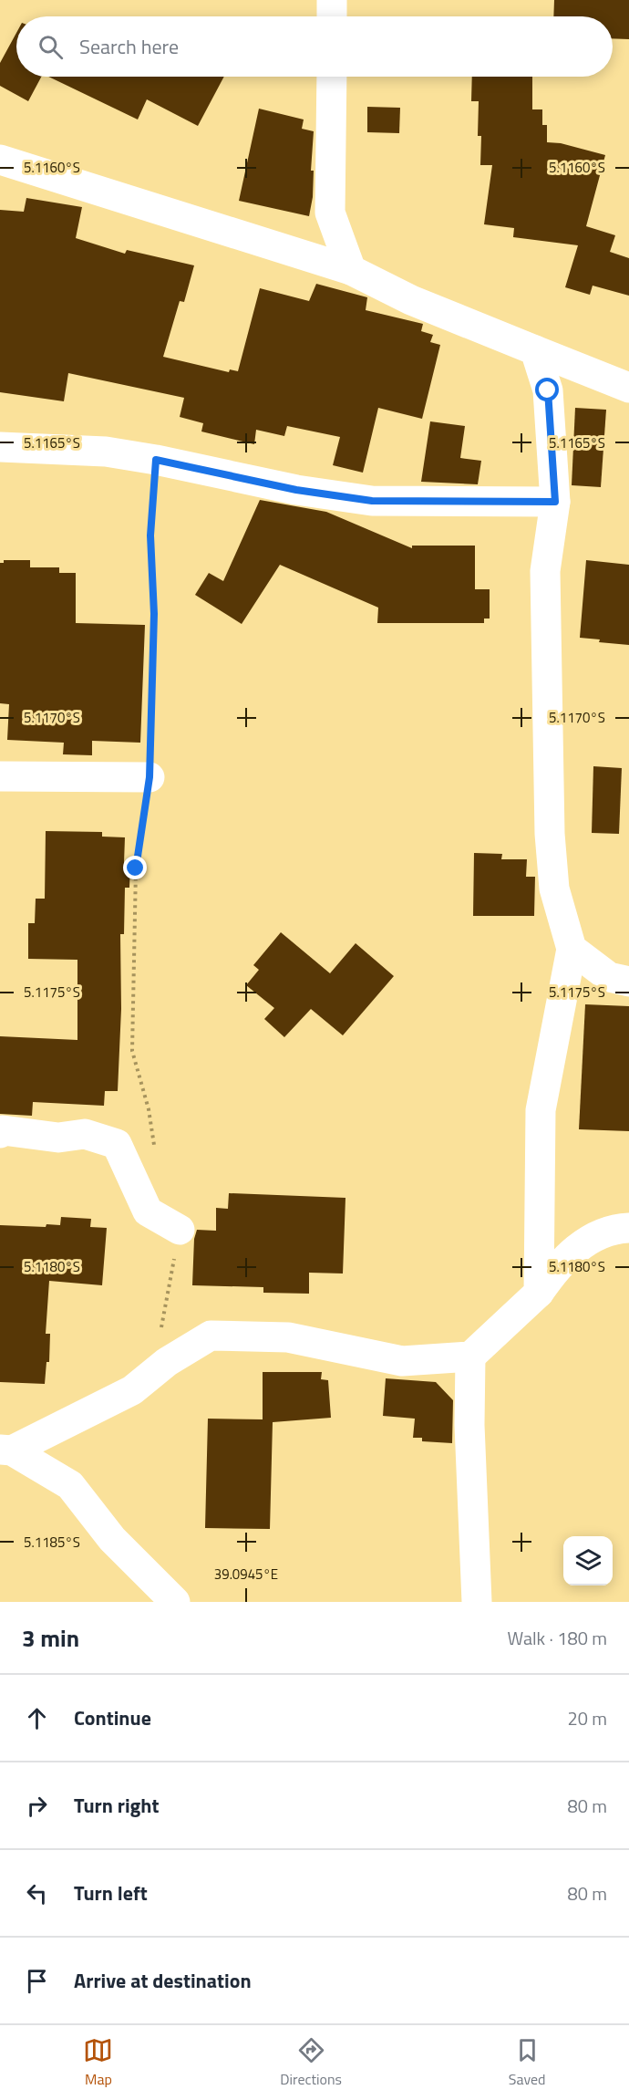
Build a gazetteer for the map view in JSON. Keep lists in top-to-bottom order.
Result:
{
  "page": {
    "search": "Search here",
    "heading": ["3 min", "Walk · 180 m"],
    "list": [
      ["Continue", "20 m"],
      ["Turn right", "80 m"],
      ["Turn left", "80 m"],
      "Arrive at destination"
    ],
    "nav": ["Map", "Directions", "Saved"]
  },
  "coordinates": [
    "5.1160°S",
    "5.1165°S",
    "5.1170°S",
    "5.1175°S",
    "5.1180°S",
    "5.1185°S",
    "39.0945°E"
  ]
}
